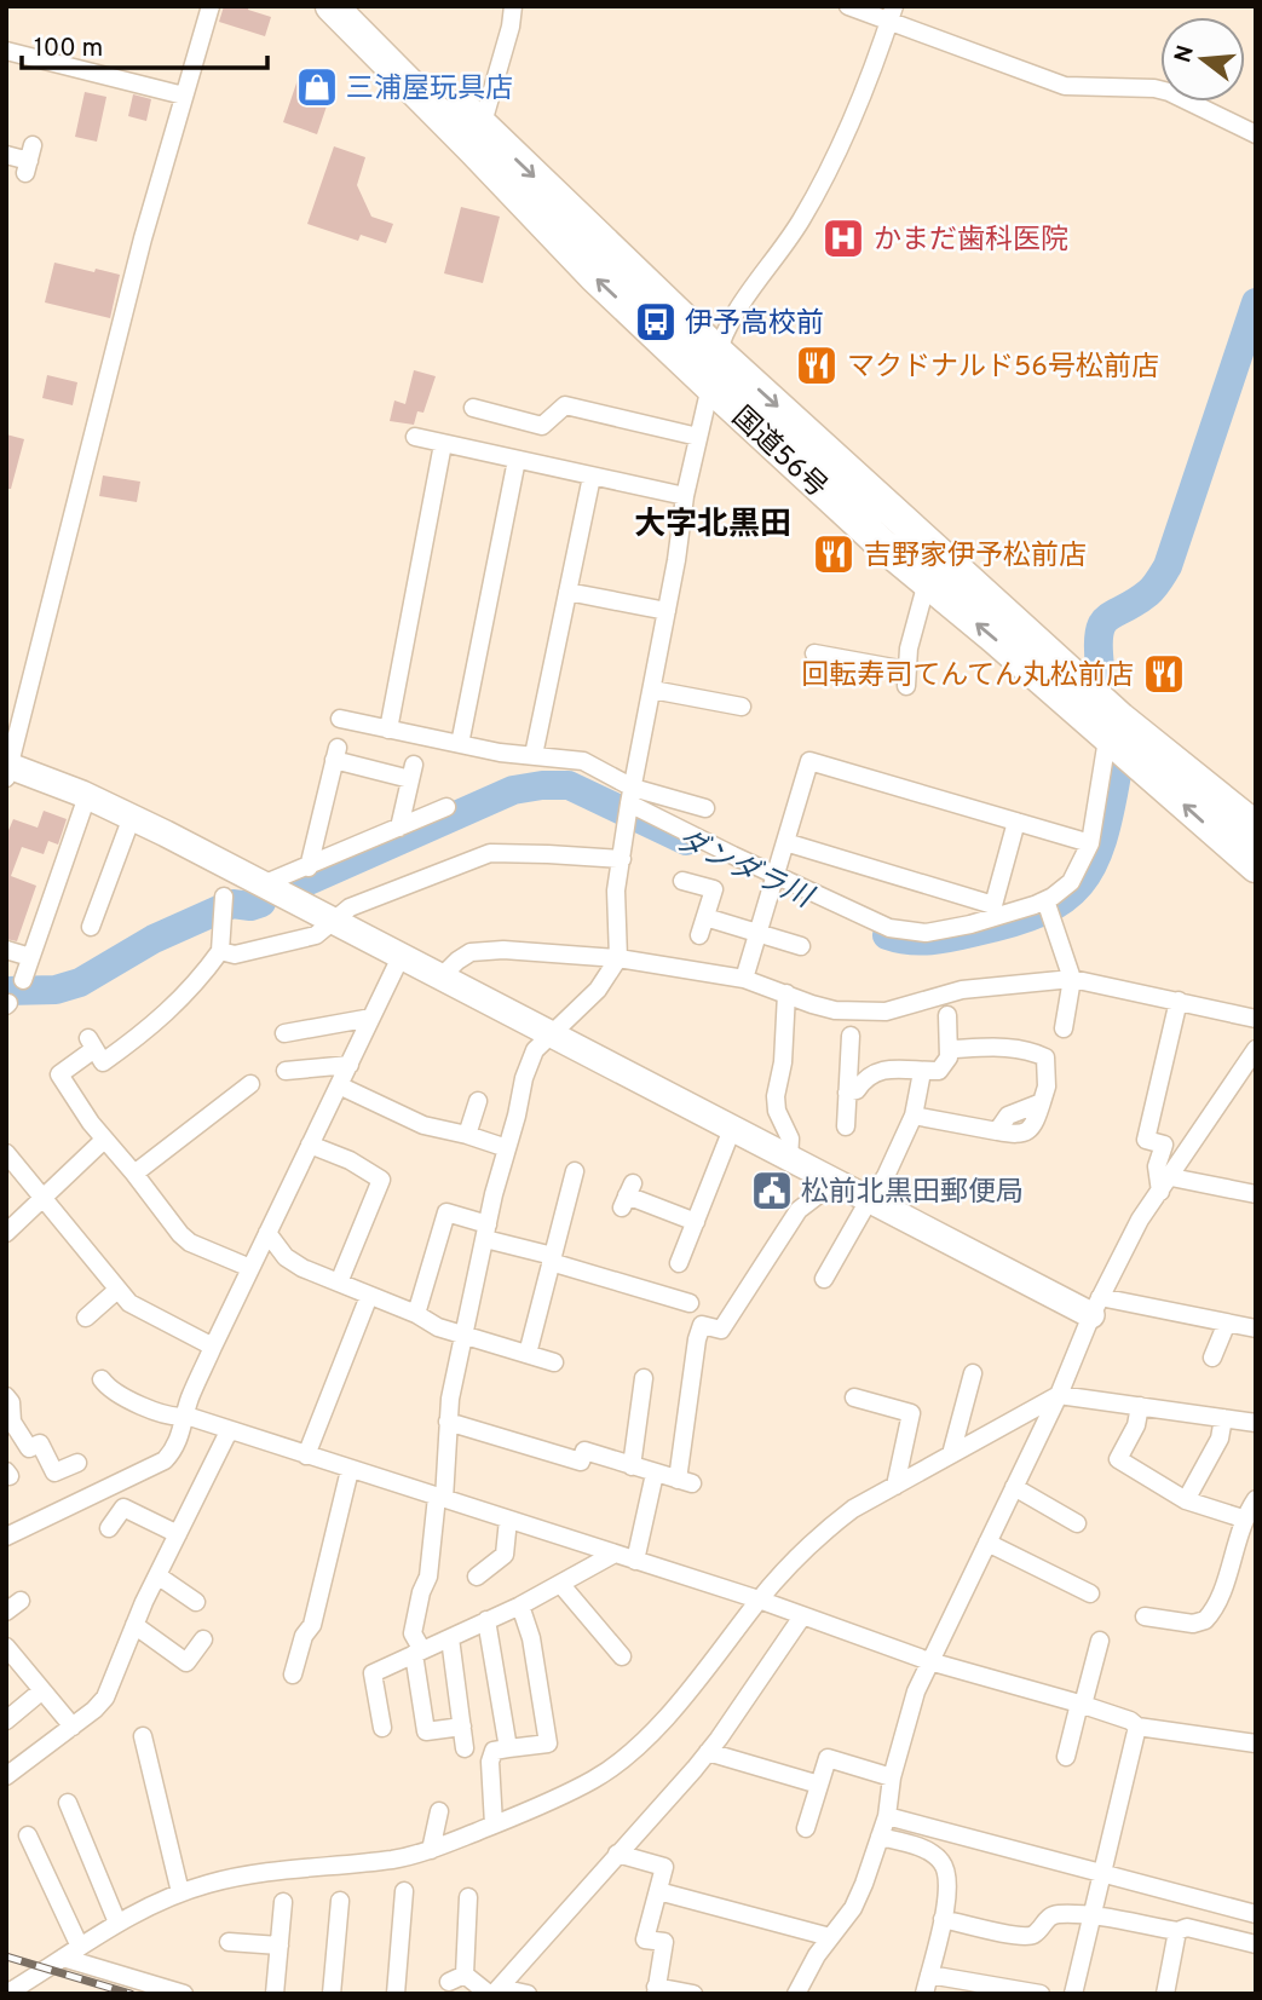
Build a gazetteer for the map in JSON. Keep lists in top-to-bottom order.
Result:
{
  "streets": {
    "highway": ["国道56号"]
  },
  "districts": ["大字北黒田"],
  "water": ["ダンダラ川"],
  "places": {
    "shop": ["三浦屋玩具店"],
    "hospital": ["かまだ歯科医院"],
    "bus stop": ["伊予高校前"],
    "restaurant": ["マクドナルド56号松前店", "吉野家伊予松前店", "回転寿司てんてん丸松前店"],
    "public building": ["松前北黒田郵便局"]
  },
  "scale_bar": "100 m",
  "north": "left"
}
